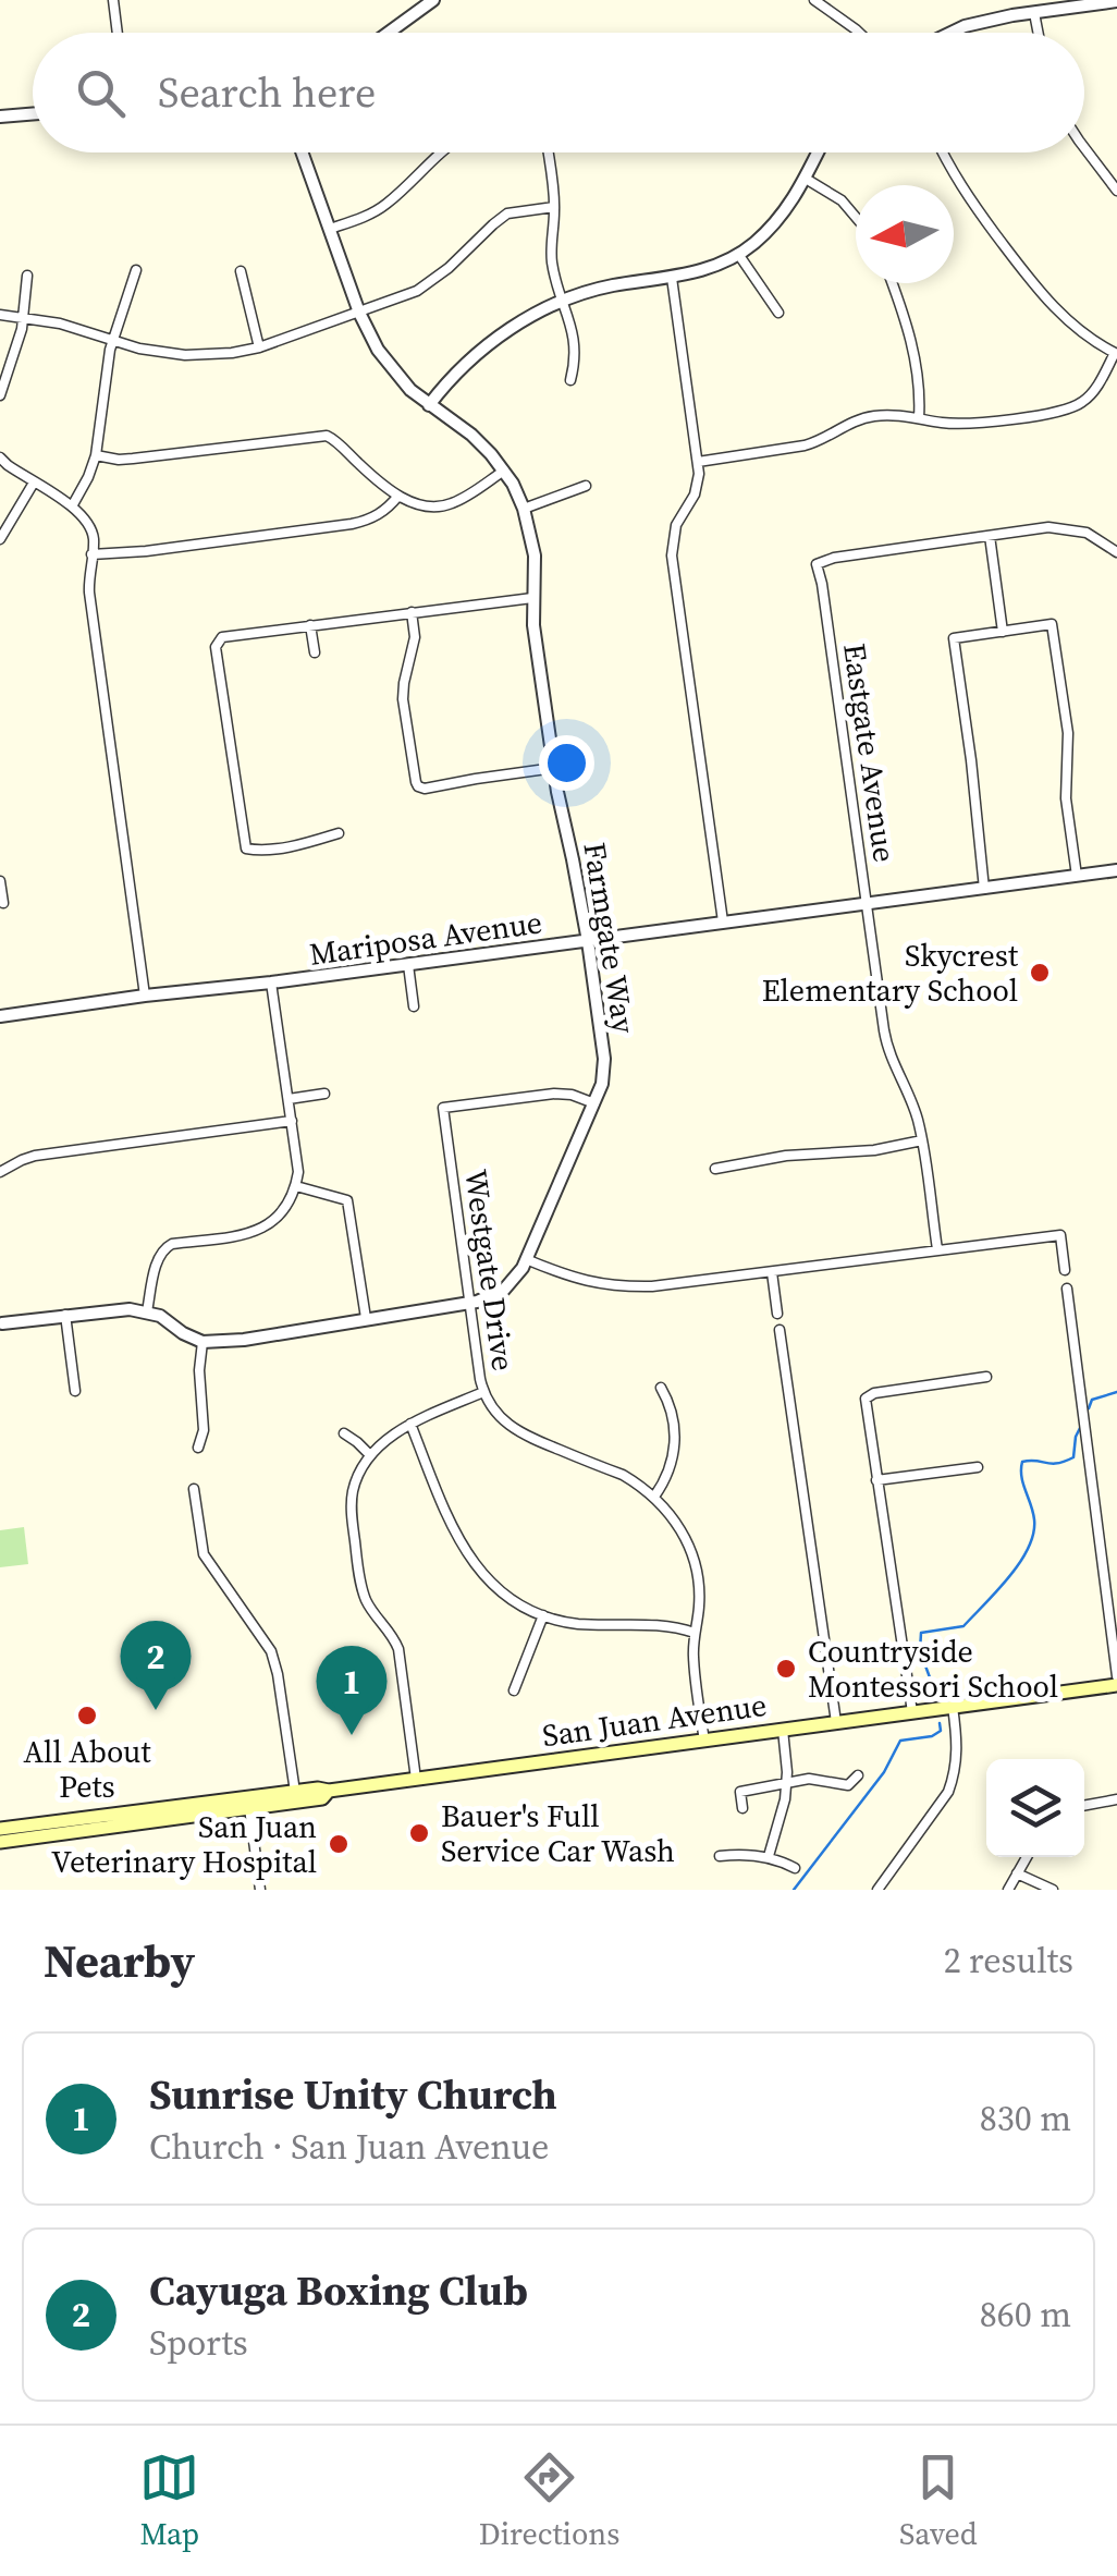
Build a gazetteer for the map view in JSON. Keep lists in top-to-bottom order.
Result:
{
  "streets": {
    "main road": ["San Juan Avenue"],
    "street": [
      "Eastgate Avenue",
      "Mariposa Avenue",
      "Farmgate Way",
      "Westgate Drive"
    ]
  },
  "crossings": [
    ["Eastgate Avenue", "Mariposa Avenue"],
    ["Mariposa Avenue", "Farmgate Way"],
    ["Farmgate Way", "Westgate Drive"],
    ["Westgate Drive", "San Juan Avenue"]
  ],
  "places": [
    "Skycrest Elementary School",
    "Countryside Montessori School",
    "All About Pets",
    "Bauer's Full Service Car Wash",
    "San Juan Veterinary Hospital"
  ],
  "north": "left",
  "page": {
    "search": "Search here",
    "pins": ["2", "1"],
    "heading": ["Nearby", "2 results"],
    "list": [
      {
        "mark": "1",
        "name": "Sunrise Unity Church",
        "note": "Church · San Juan Avenue",
        "value": "830 m"
      },
      {
        "mark": "2",
        "name": "Cayuga Boxing Club",
        "note": "Sports",
        "value": "860 m"
      }
    ],
    "nav": ["Map", "Directions", "Saved"]
  }
}
